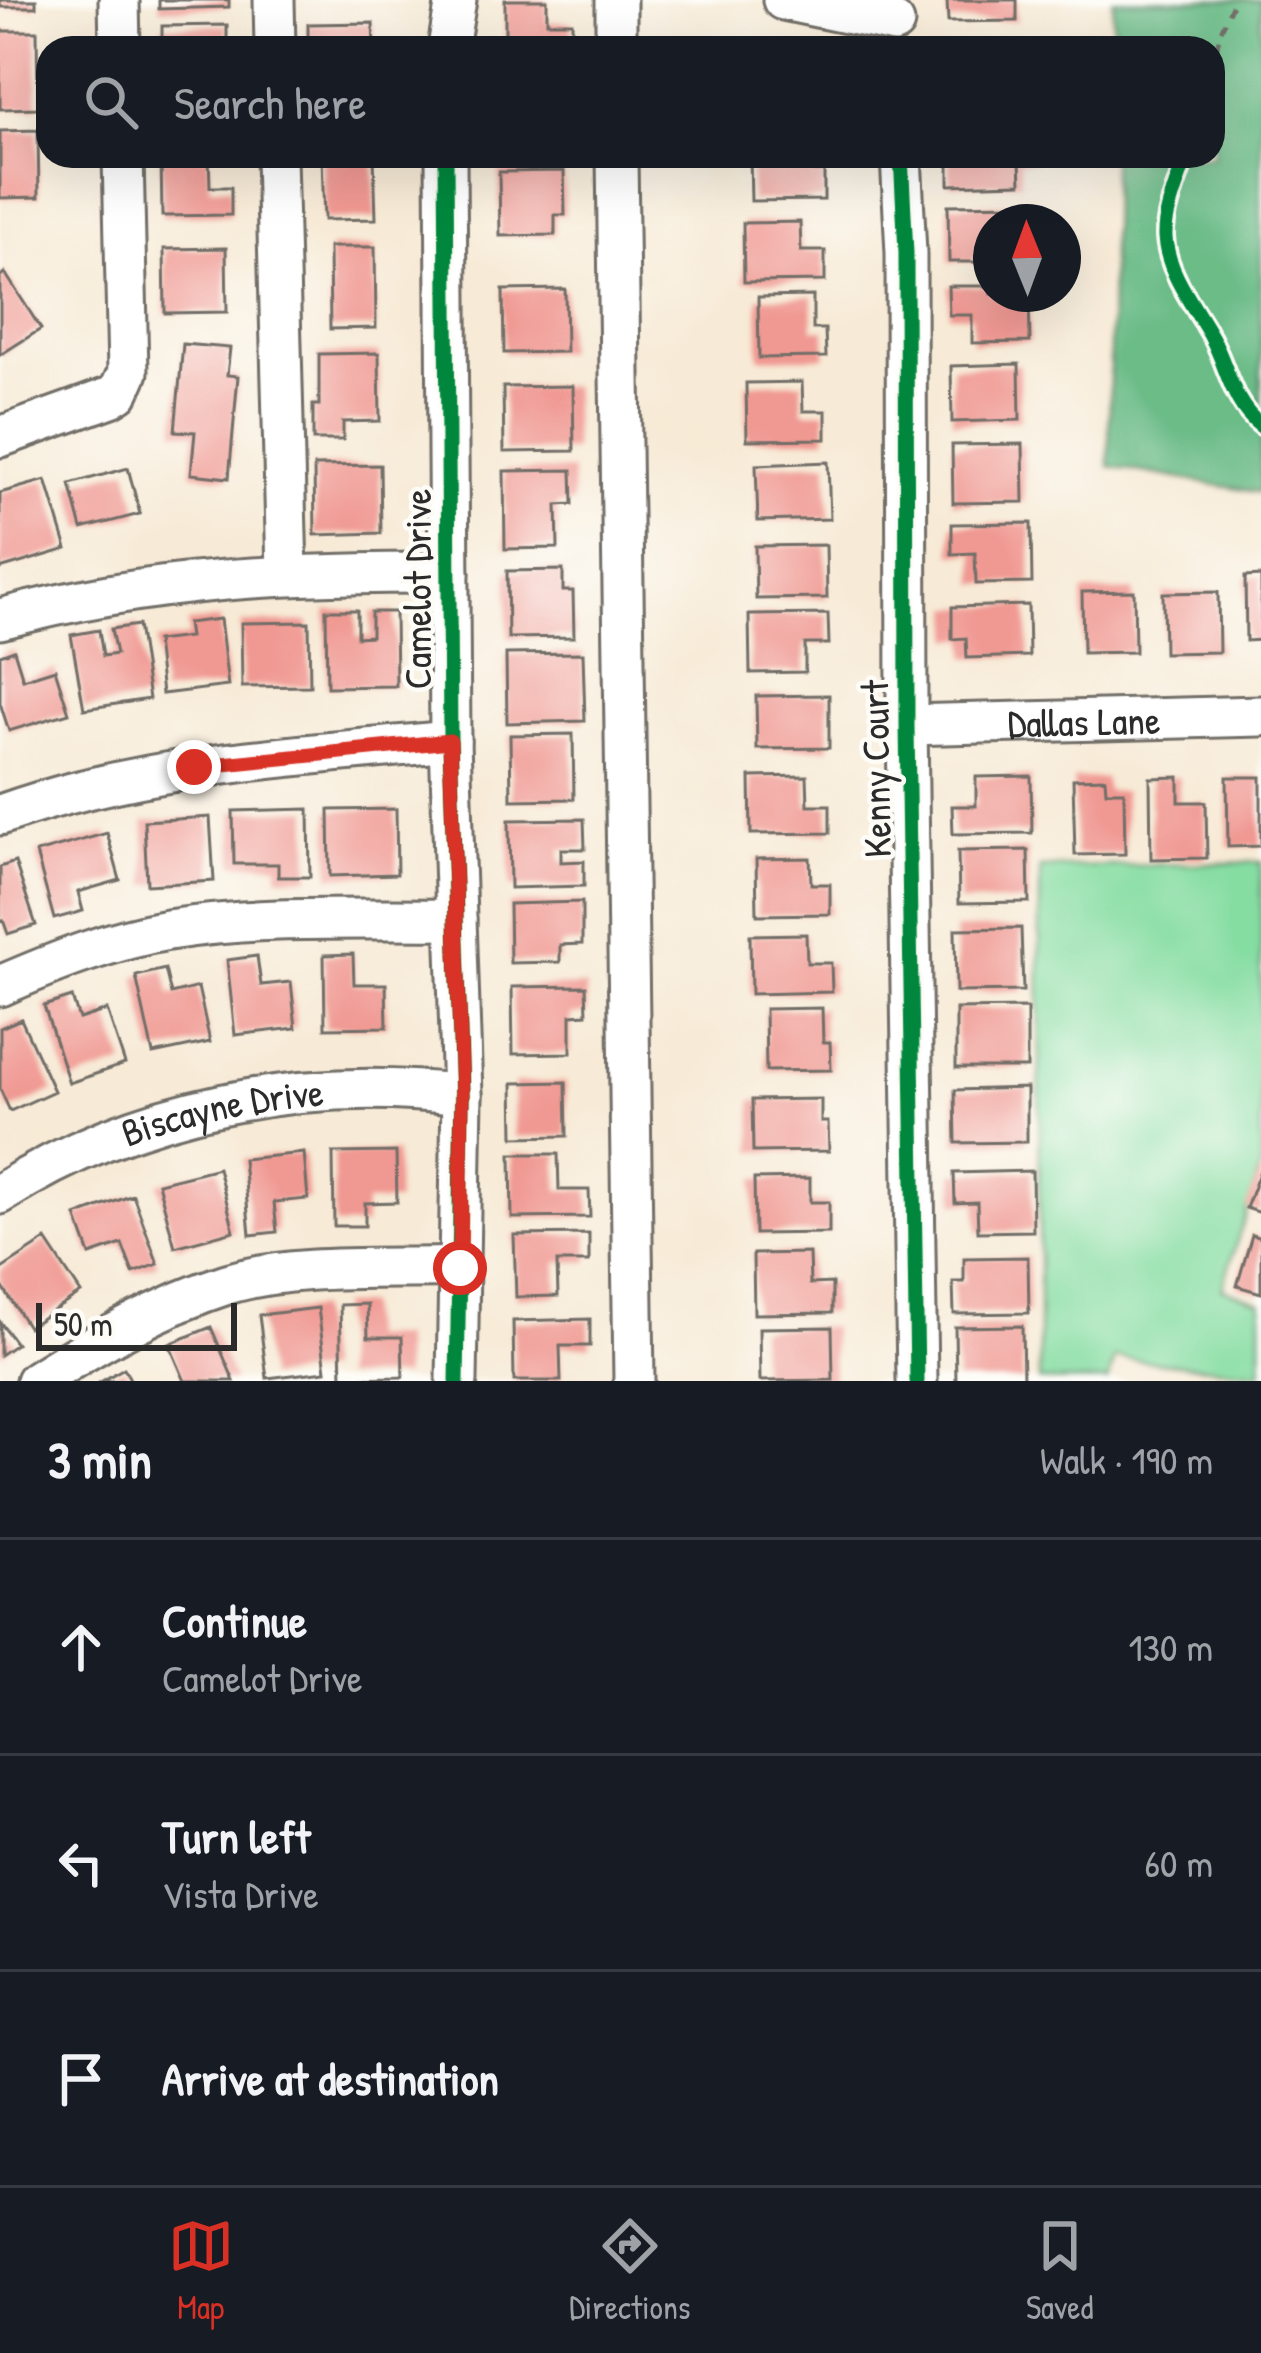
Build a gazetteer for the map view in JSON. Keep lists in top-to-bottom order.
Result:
{
  "streets": {
    "street": [
      "Camelot Drive",
      "Dallas Lane",
      "Kenny Court",
      "Biscayne Drive"
    ]
  },
  "crossings": [
    ["Camelot Drive", "Biscayne Drive"],
    ["Dallas Lane", "Kenny Court"]
  ],
  "scale_bar": "50 m",
  "north": "top",
  "page": {
    "search": "Search here",
    "scale": "50 m",
    "heading": ["3 min", "Walk · 190 m"],
    "list": [
      ["Continue", "Camelot Drive", "130 m"],
      ["Turn left", "Vista Drive", "60 m"],
      "Arrive at destination"
    ],
    "nav": ["Map", "Directions", "Saved"]
  }
}
